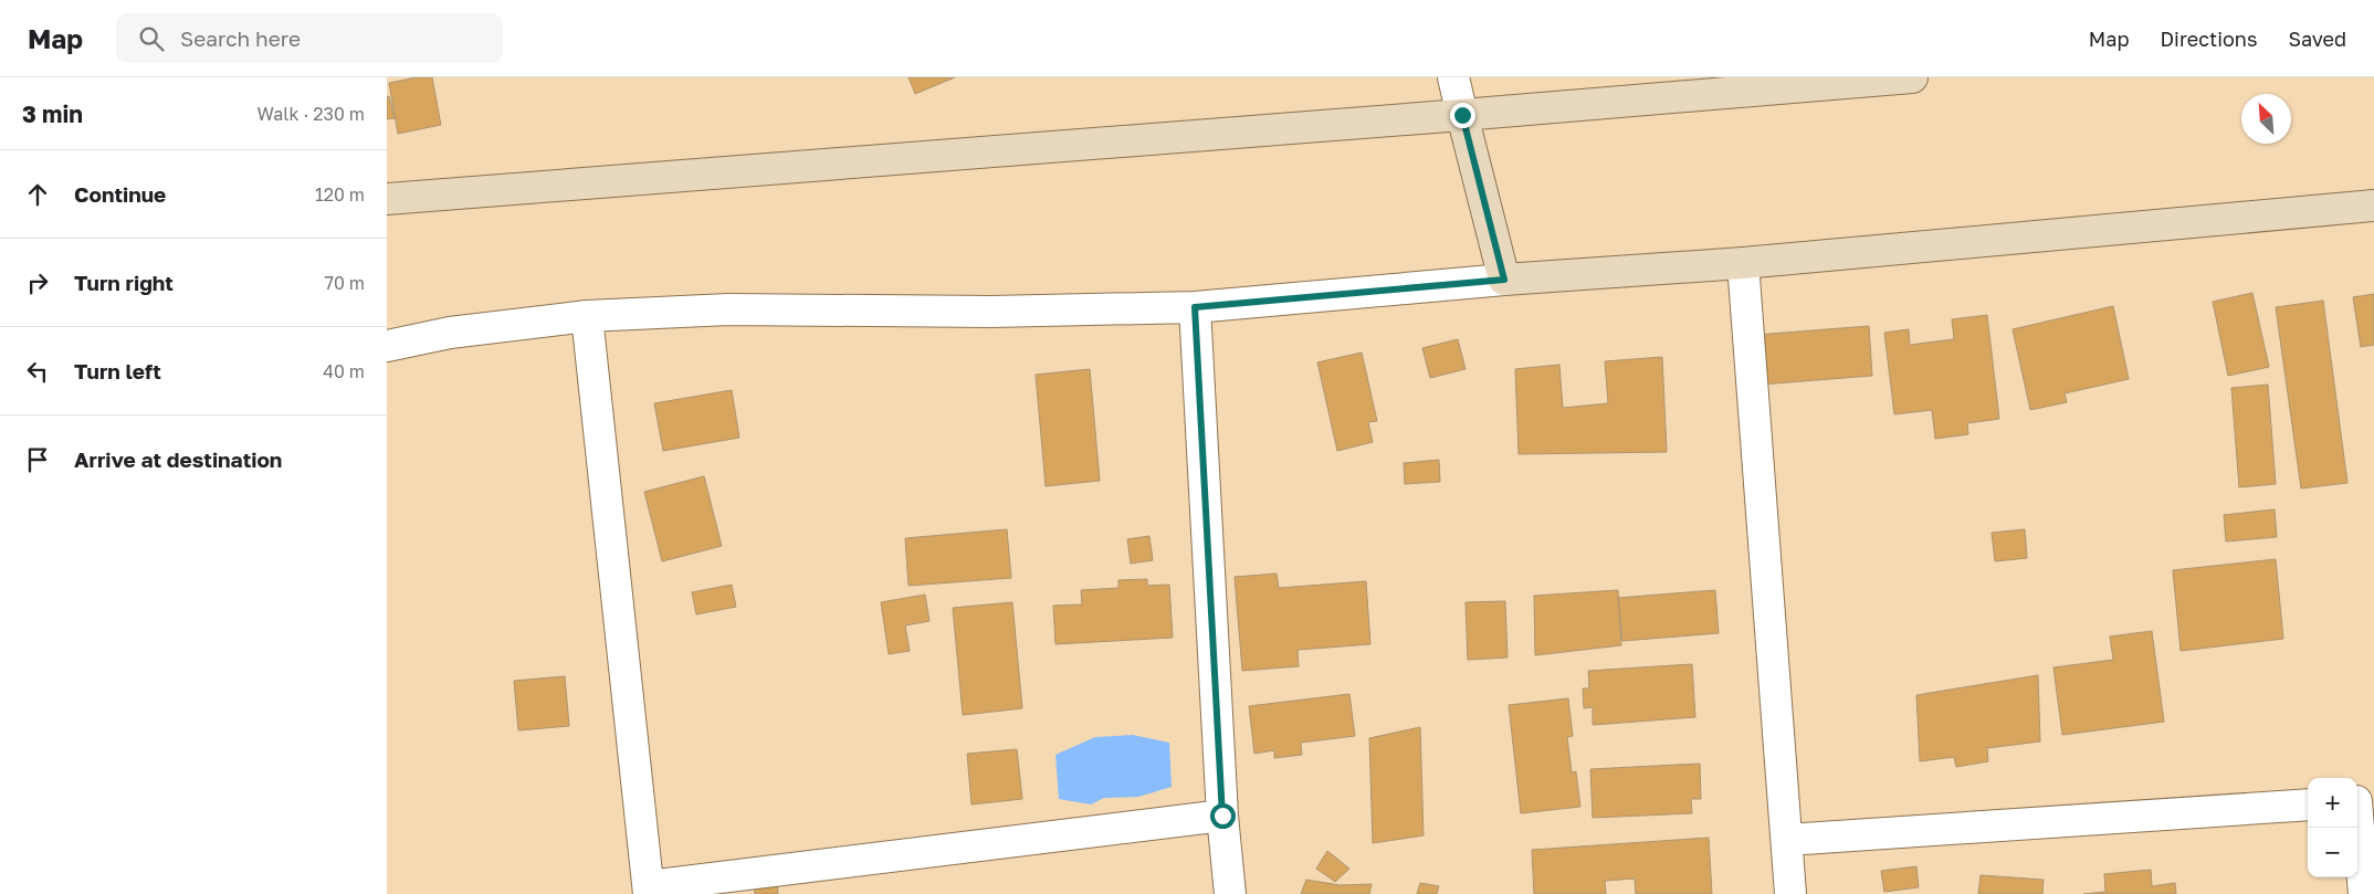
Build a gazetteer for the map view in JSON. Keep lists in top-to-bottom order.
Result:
{
  "north": "top left",
  "page": {
    "header": "Map",
    "search": "Search here",
    "nav": ["Map", "Directions", "Saved"],
    "heading": ["3 min", "Walk · 230 m"],
    "list": [
      ["Continue", "120 m"],
      ["Turn right", "70 m"],
      ["Turn left", "40 m"],
      "Arrive at destination"
    ],
    "map_buttons": ["+", "−"]
  }
}
